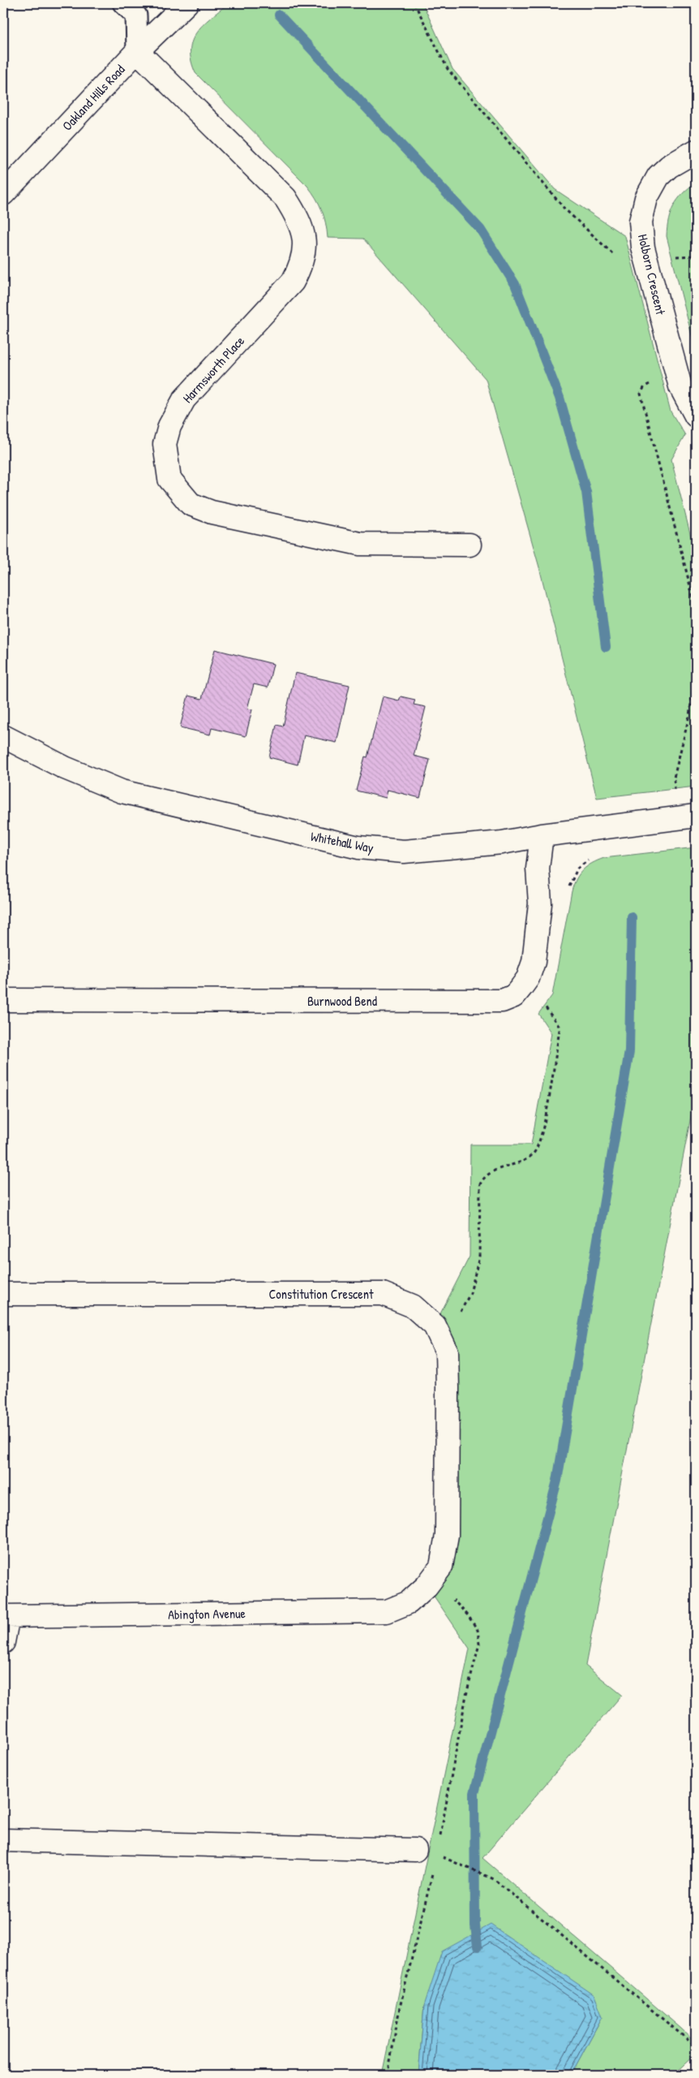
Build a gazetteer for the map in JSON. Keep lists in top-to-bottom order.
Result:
{
  "streets": {
    "street": [
      "Oakland Hills Road",
      "Holborn Crescent",
      "Harmsworth Place",
      "Whitehall Way",
      "Burnwood Bend",
      "Constitution Crescent",
      "Abington Avenue"
    ]
  },
  "crossings": [
    ["Oakland Hills Road", "Harmsworth Place"],
    ["Whitehall Way", "Burnwood Bend"],
    ["Constitution Crescent", "Abington Avenue"]
  ]
}
